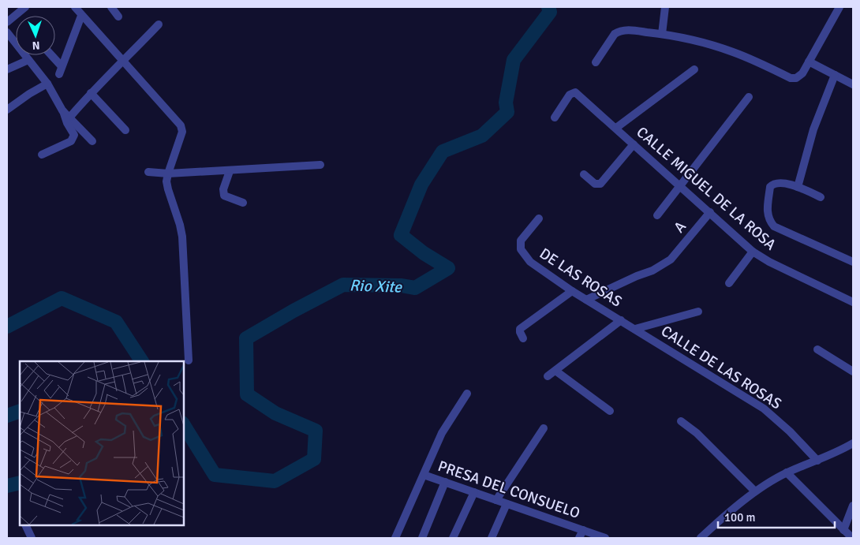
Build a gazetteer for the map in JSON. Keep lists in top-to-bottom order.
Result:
{
  "streets": {
    "street": [
      "CALLE MIGUEL DE LA ROSA",
      "A",
      "DE LAS ROSAS",
      "CALLE DE LAS ROSAS",
      "PRESA DEL CONSUELO"
    ]
  },
  "crossings": [
    ["CALLE MIGUEL DE LA ROSA", "A"],
    ["A", "DE LAS ROSAS"],
    ["DE LAS ROSAS", "CALLE DE LAS ROSAS"]
  ],
  "water": ["Rio Xite"],
  "scale_bar": "100 m",
  "north": "bottom"
}
